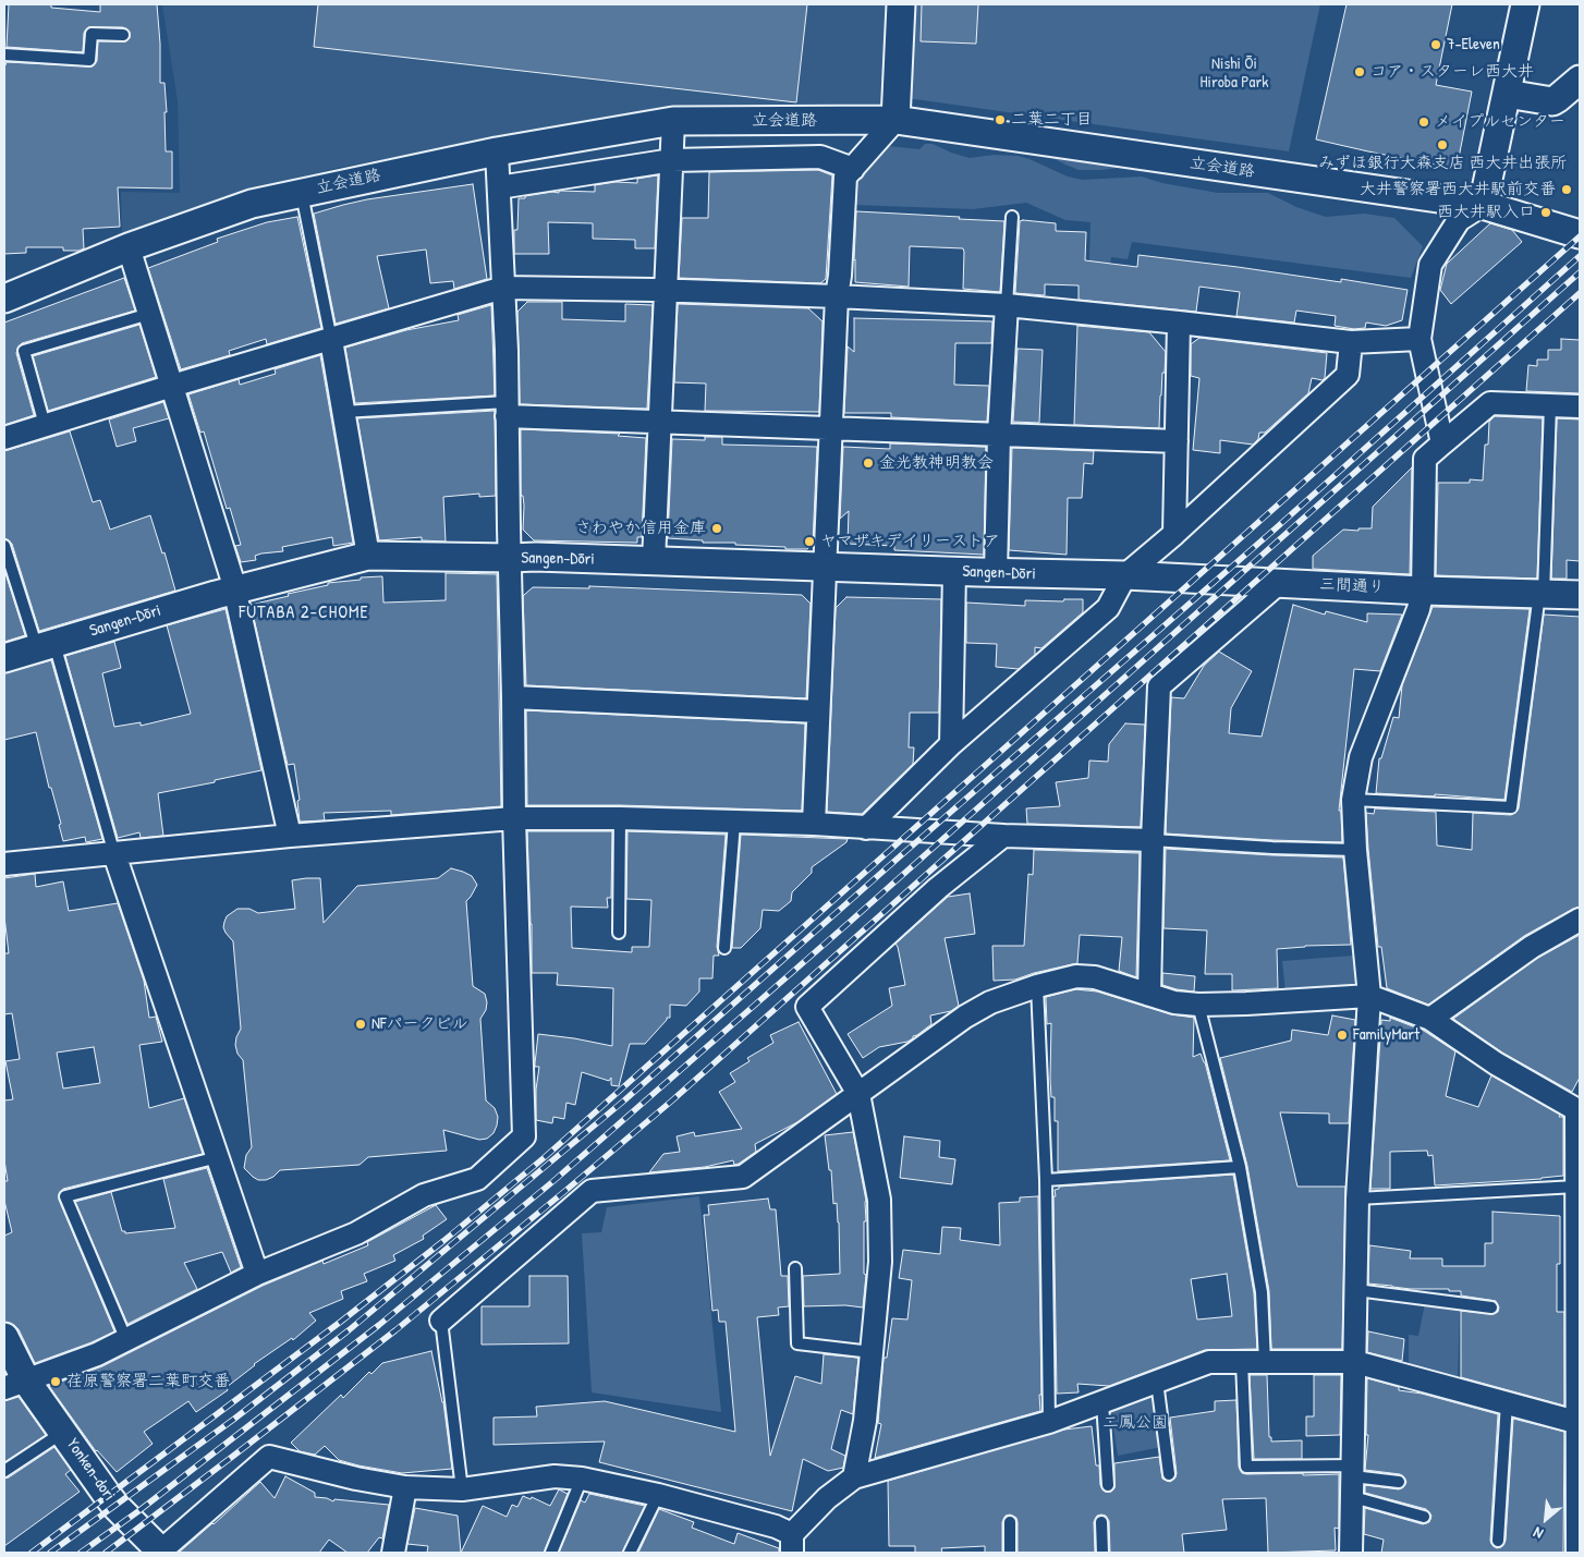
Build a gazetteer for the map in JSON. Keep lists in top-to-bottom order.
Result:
{
  "streets": {
    "street": [
      "立会道路",
      "Sangen-Dōri",
      "三間通り",
      "Yonken-dori"
    ]
  },
  "crossings": [
    ["Sangen-Dōri", "三間通り"]
  ],
  "districts": ["FUTABA 2-CHOME"],
  "parks": ["Nishi Ōi Hiroba Park", "二鳳公園"],
  "places": [
    "7-Eleven",
    "コア・スターレ西大井",
    "二葉二丁目",
    "メイプルセンター",
    "みずほ銀行大森支店 西大井出張所",
    "大井警察署西大井駅前交番",
    "西大井駅入口",
    "金光教神明教会",
    "さわやか信用金庫",
    "ヤマザキデイリーストア",
    "NFパークビル",
    "FamilyMart",
    "荏原警察署二葉町交番"
  ],
  "north": "bottom left"
}
